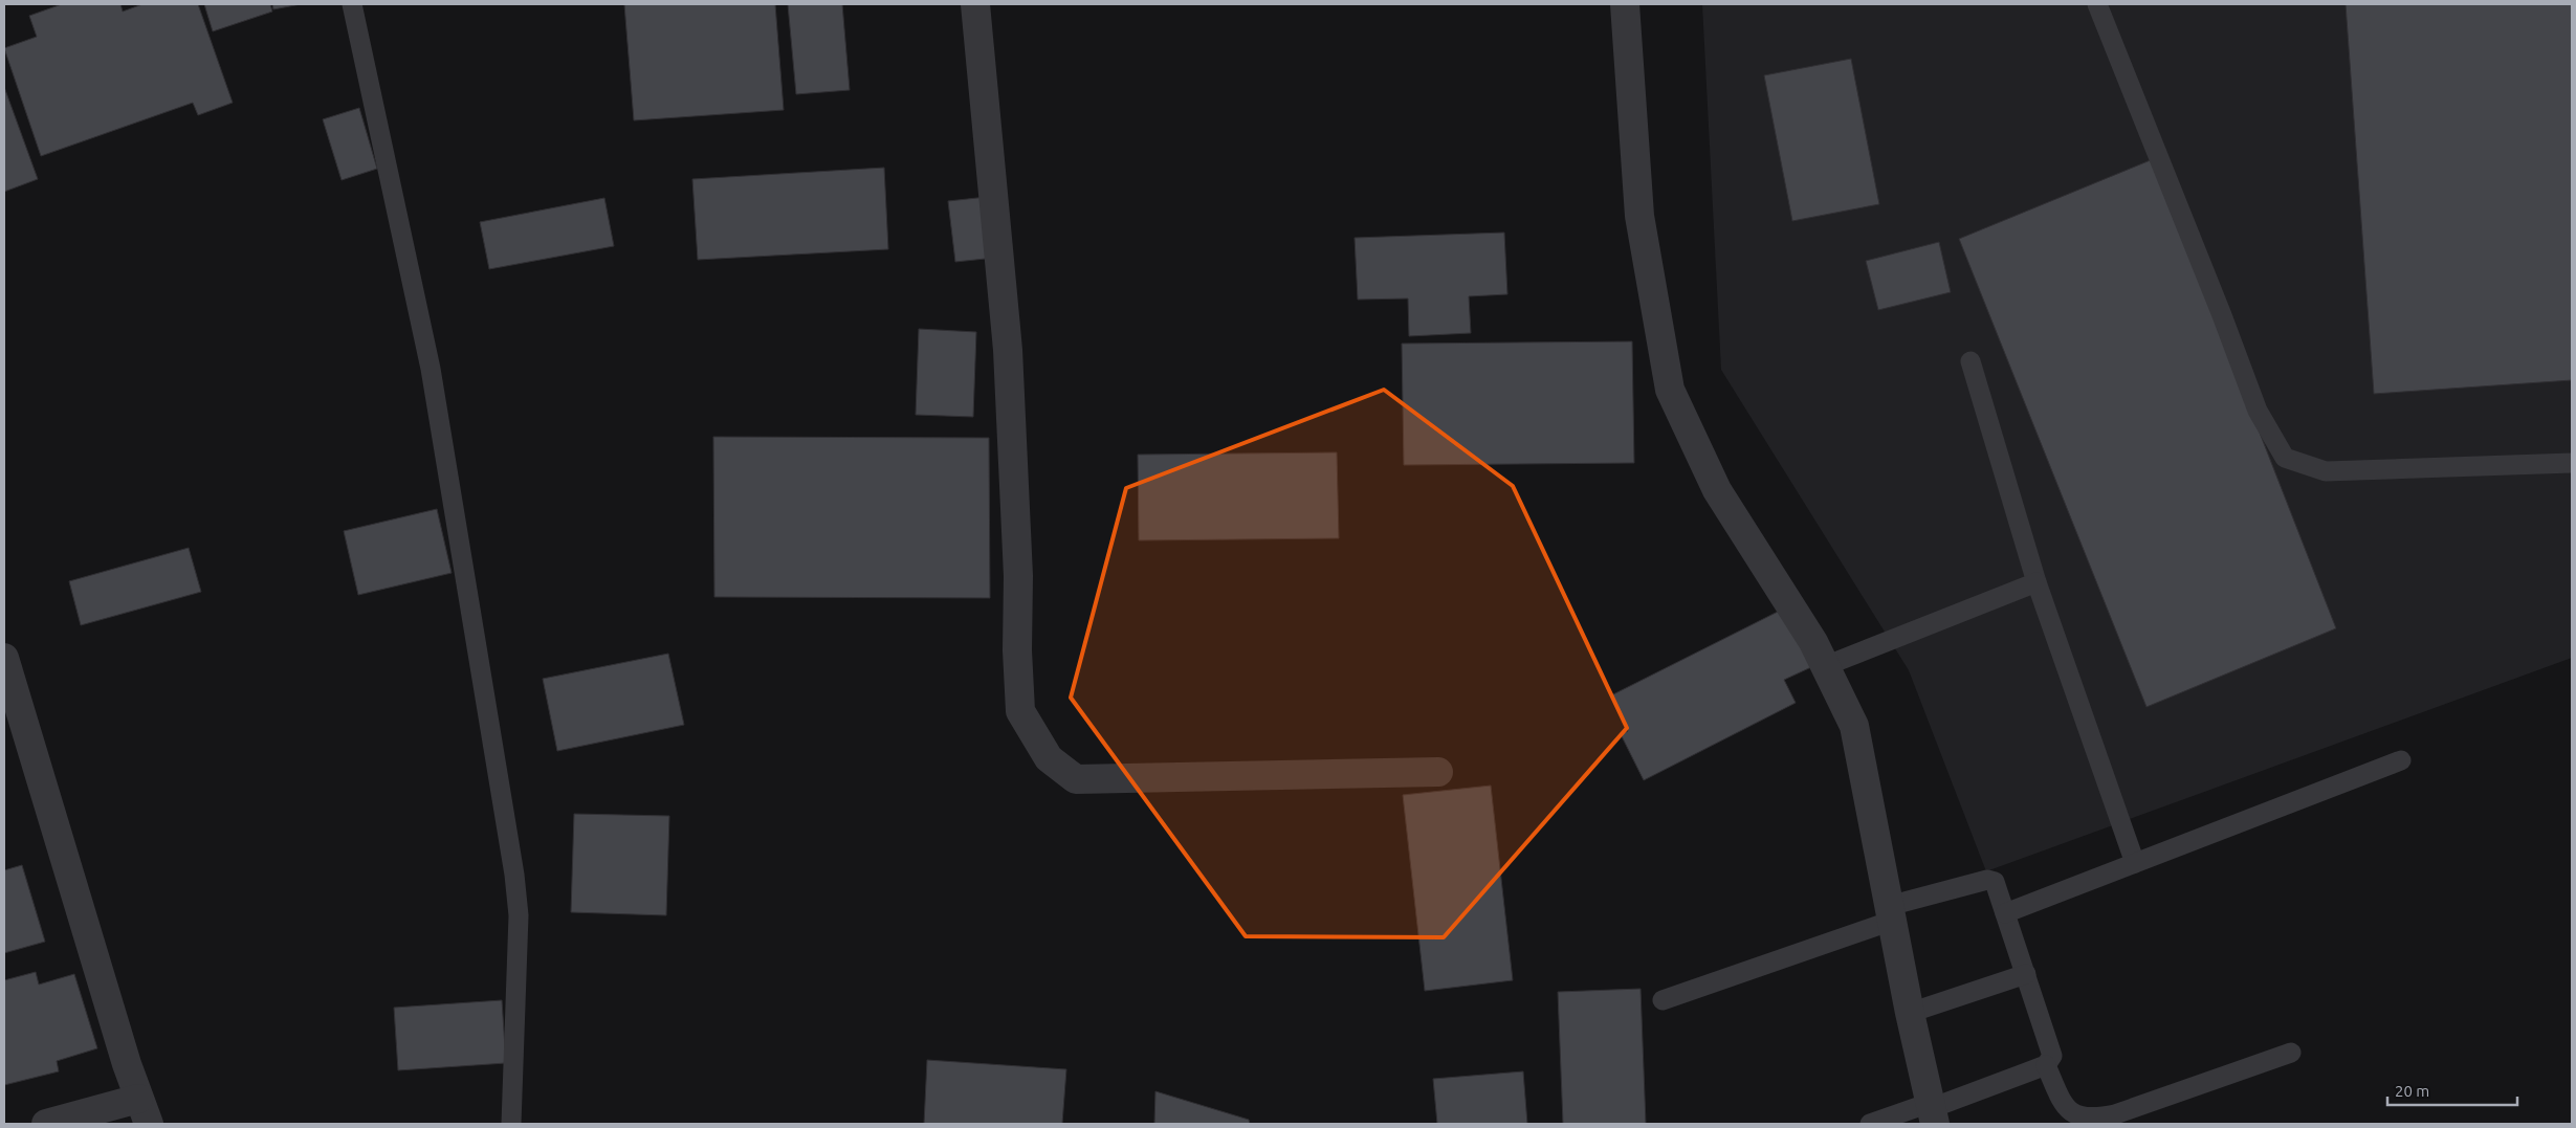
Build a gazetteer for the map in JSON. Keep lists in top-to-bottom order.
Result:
{
  "scale_bar": "20 m"
}
